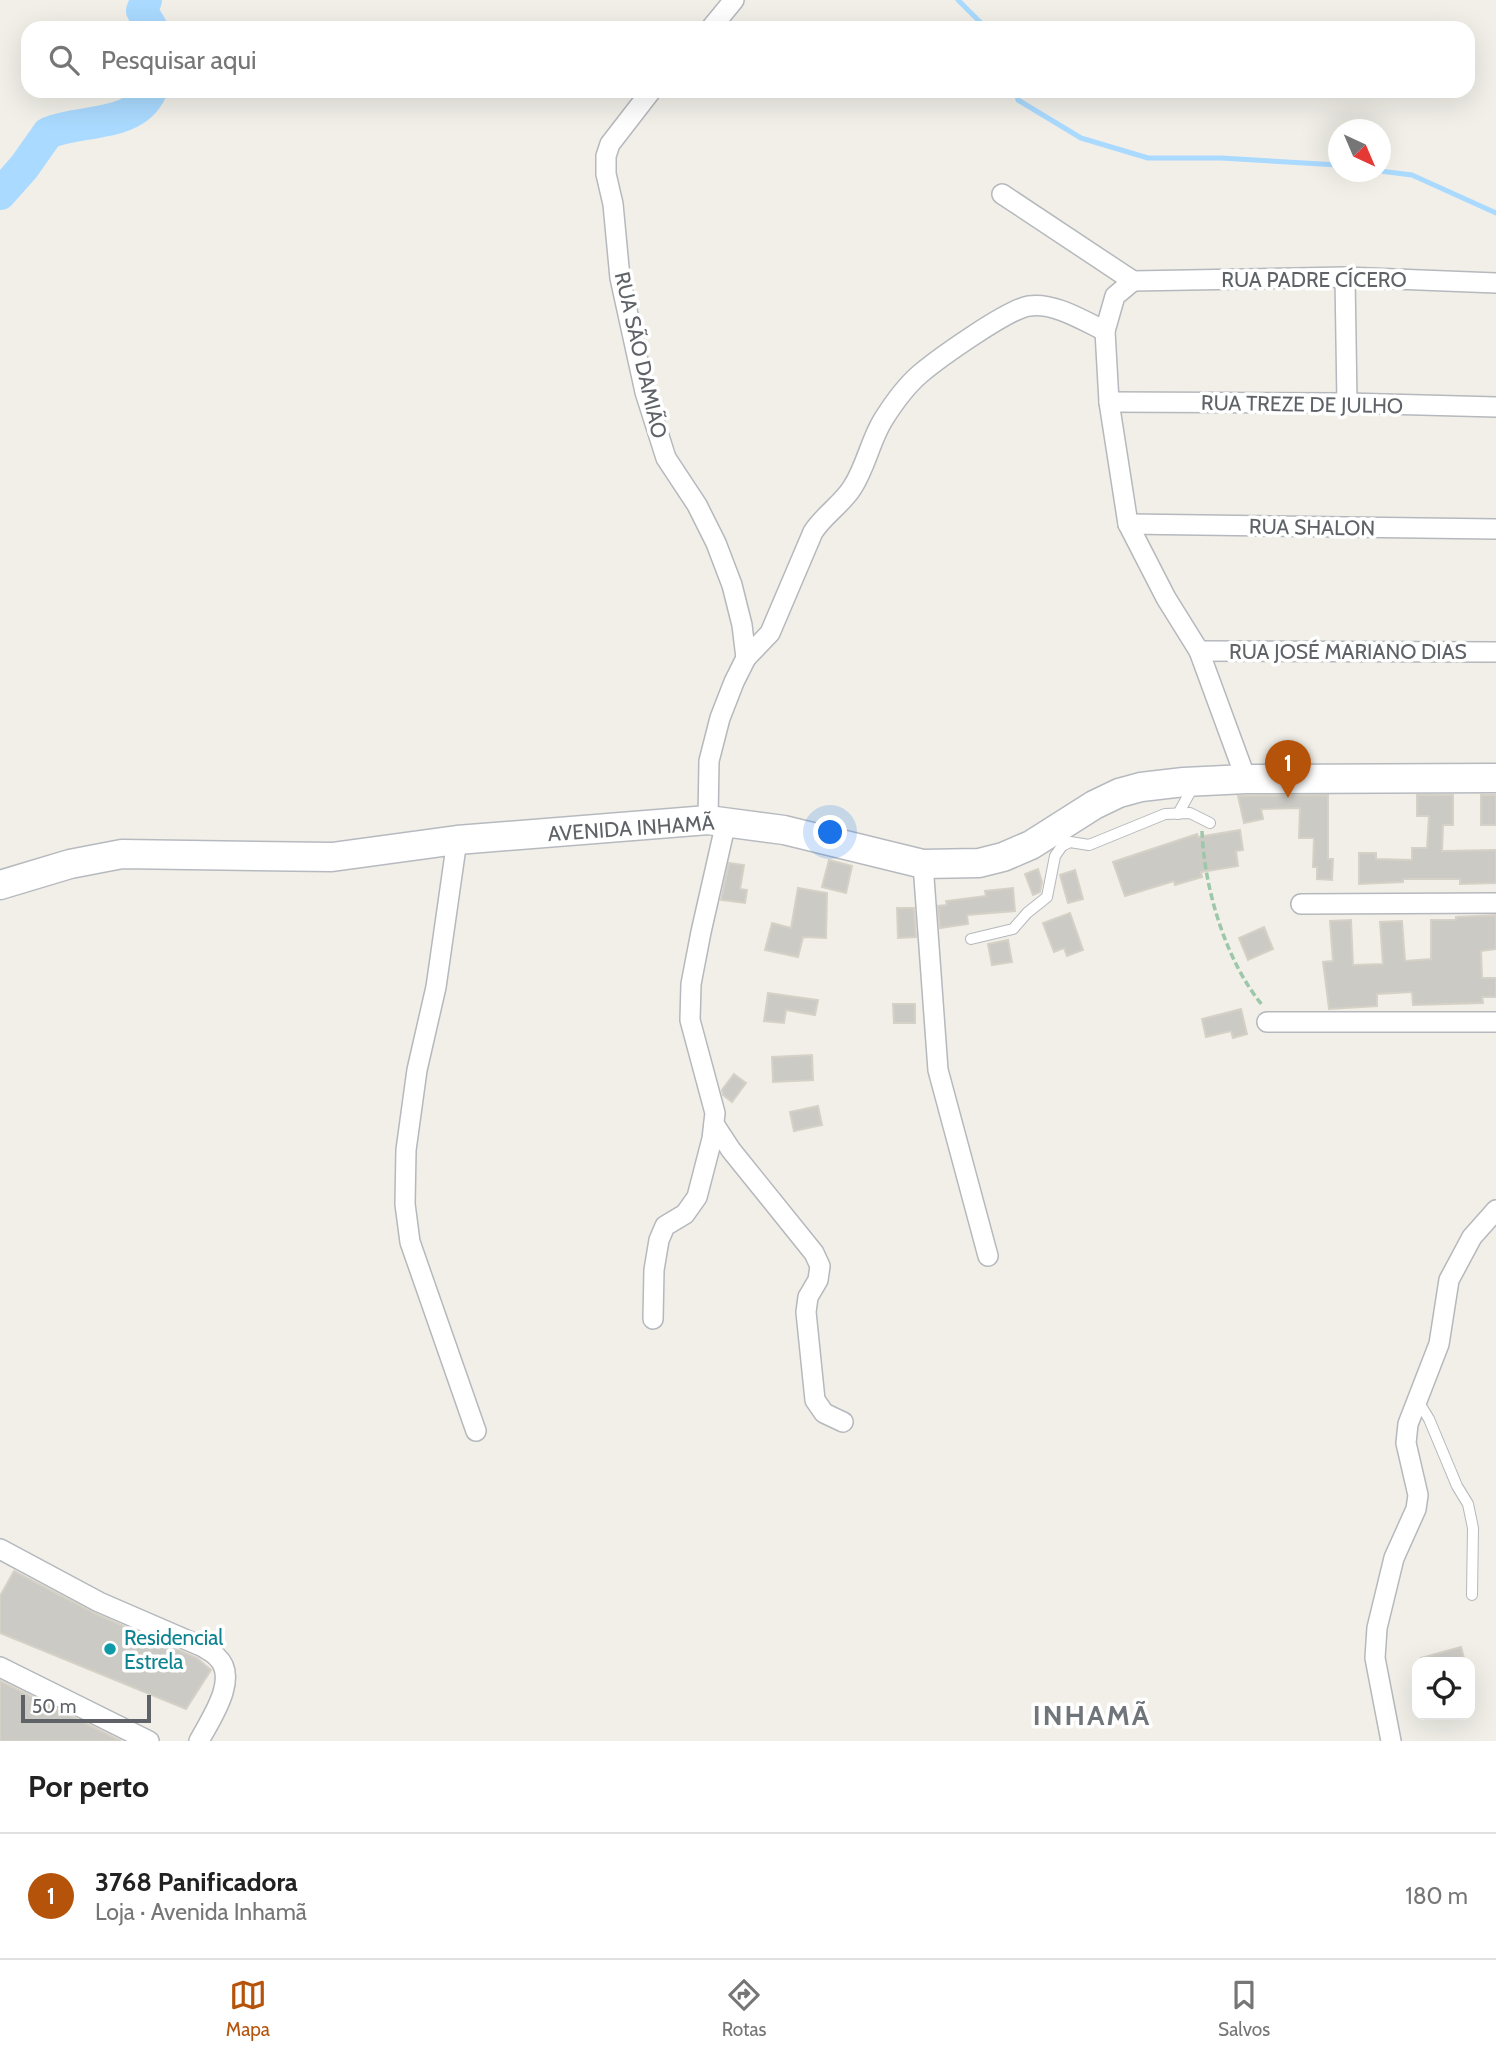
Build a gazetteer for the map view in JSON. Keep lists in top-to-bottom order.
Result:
{
  "streets": {
    "street": [
      "RUA PADRE CÍCERO",
      "RUA SÃO DAMIÃO",
      "RUA TREZE DE JULHO",
      "RUA SHALON",
      "RUA JOSÉ MARIANO DIAS",
      "AVENIDA INHAMÃ"
    ]
  },
  "districts": ["INHAMÃ"],
  "places": ["Residencial Estrela"],
  "scale_bar": "50 m",
  "north": "bottom right",
  "page": {
    "search": "Pesquisar aqui",
    "pins": "1",
    "scale": "50 m",
    "heading": "Por perto",
    "list": [
      {
        "mark": "1",
        "name": "3768 Panificadora",
        "note": "Loja · Avenida Inhamã",
        "value": "180 m"
      }
    ],
    "nav": ["Mapa", "Rotas", "Salvos"]
  }
}
